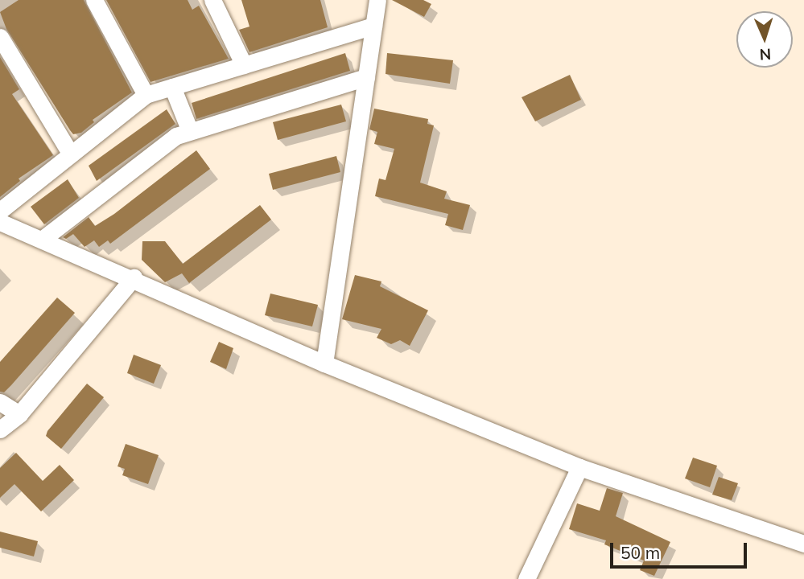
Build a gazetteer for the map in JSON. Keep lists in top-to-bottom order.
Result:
{
  "scale_bar": "50 m",
  "north": "bottom"
}
